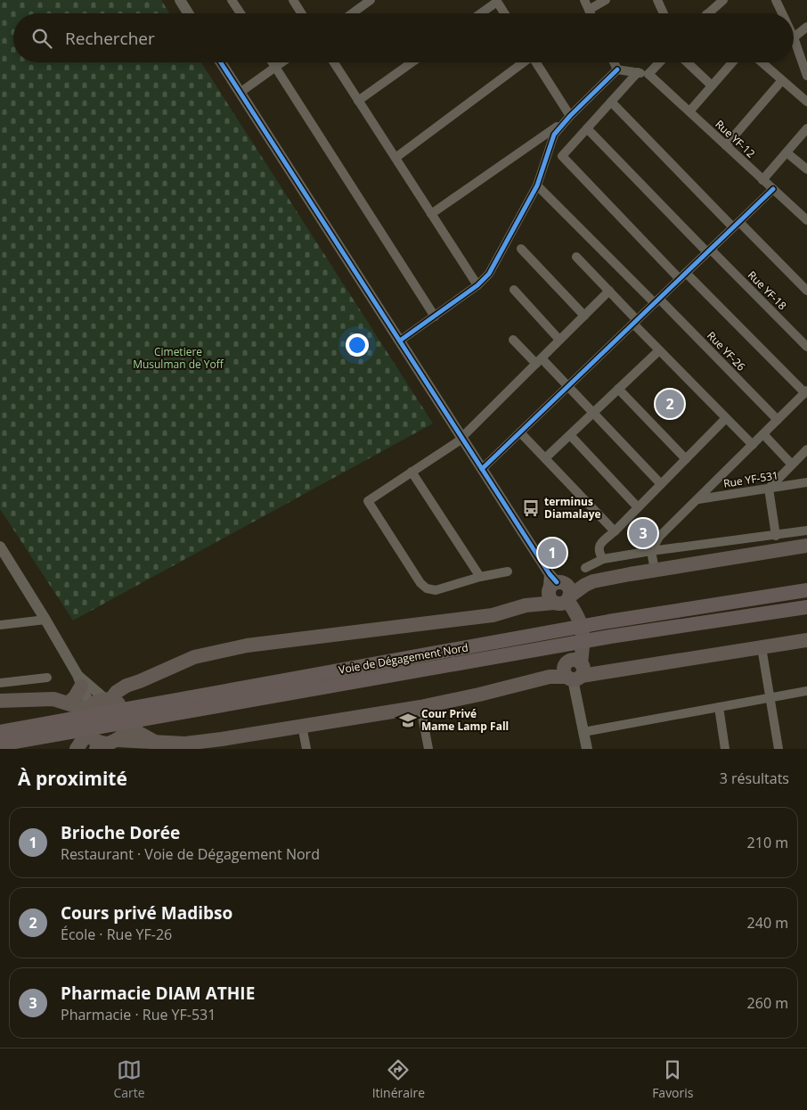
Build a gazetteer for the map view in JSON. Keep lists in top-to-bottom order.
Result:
{
  "streets": {
    "highway": ["Voie de Dégagement Nord"],
    "street": [
      "Rue YF-12",
      "Rue YF-18",
      "Rue YF-26",
      "Rue YF-531"
    ]
  },
  "parks": ["Cimetiere Musulman de Yoff"],
  "places": {
    "bus stop": ["terminus Diamalaye"],
    "school or university": ["Cour Privé Mame Lamp Fall"]
  },
  "page": {
    "search": "Rechercher",
    "pins": ["2", "3", "1"],
    "heading": ["À proximité", "3 résultats"],
    "list": [
      {
        "mark": "1",
        "name": "Brioche Dorée",
        "note": "Restaurant · Voie de Dégagement Nord",
        "value": "210 m"
      },
      {
        "mark": "2",
        "name": "Cours privé Madibso",
        "note": "École · Rue YF-26",
        "value": "240 m"
      },
      {
        "mark": "3",
        "name": "Pharmacie DIAM ATHIE",
        "note": "Pharmacie · Rue YF-531",
        "value": "260 m"
      }
    ],
    "nav": ["Carte", "Itinéraire", "Favoris"]
  }
}
